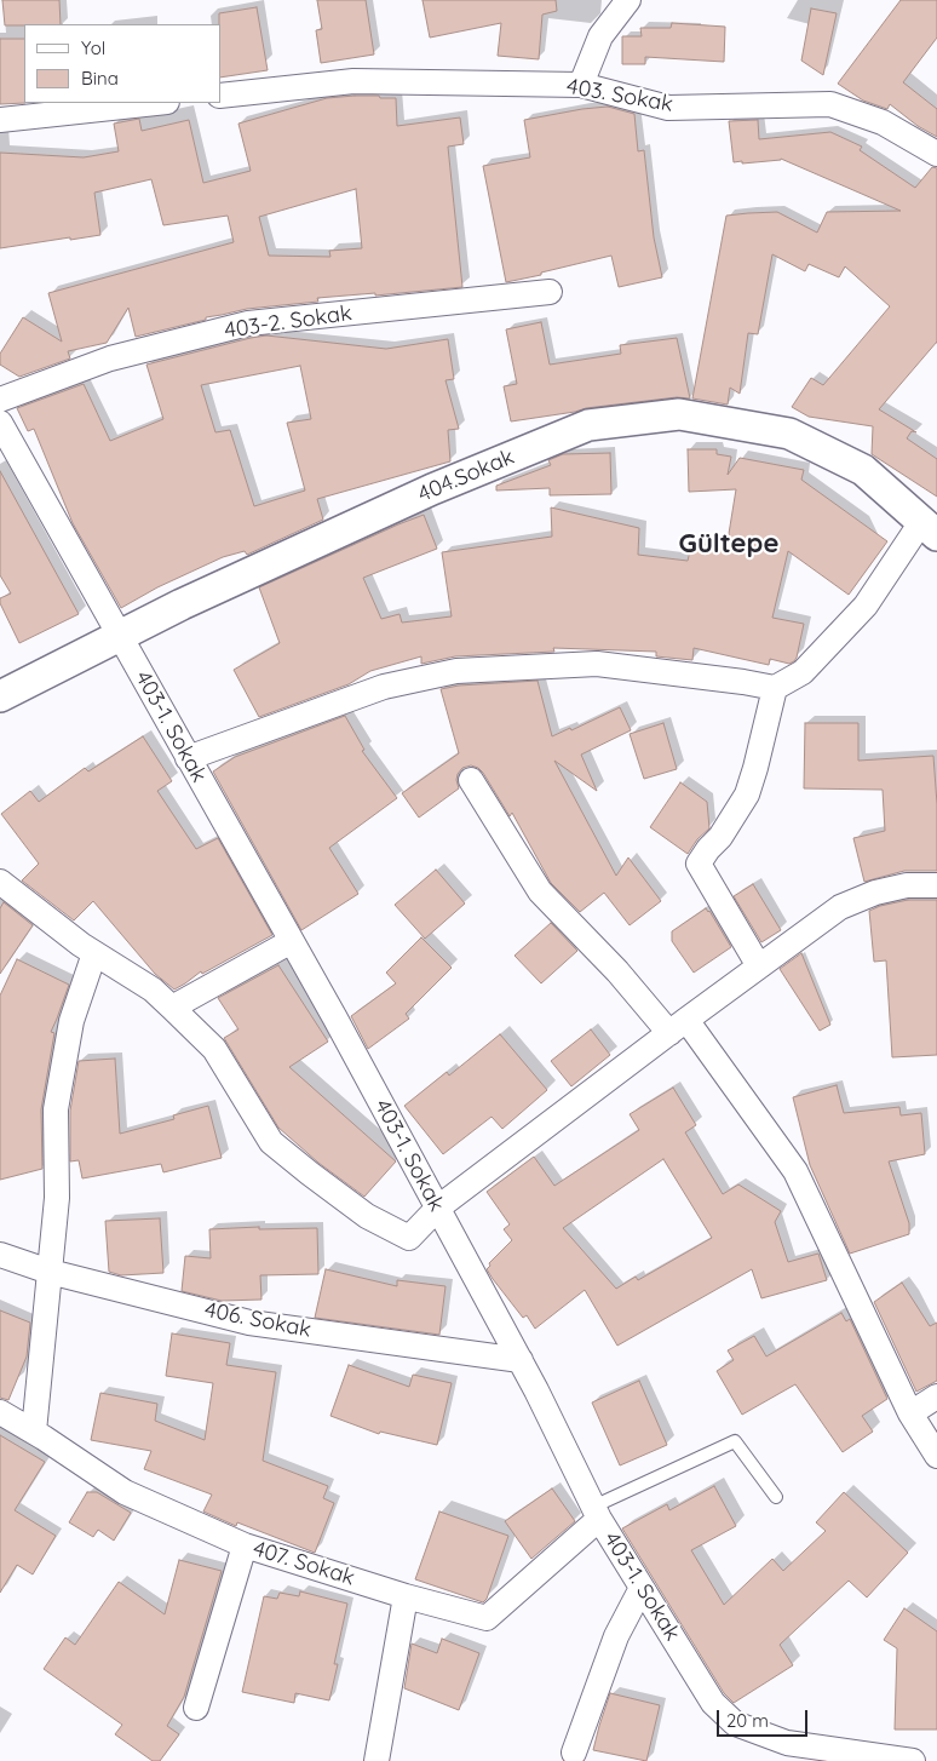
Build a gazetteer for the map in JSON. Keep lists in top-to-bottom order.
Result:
{
  "streets": {
    "street": [
      "403. Sokak",
      "403-2. Sokak",
      "404.Sokak",
      "403-1. Sokak",
      "406. Sokak",
      "407. Sokak"
    ]
  },
  "crossings": [
    ["404.Sokak", "403-1. Sokak"],
    ["403-1. Sokak", "406. Sokak"],
    ["403-1. Sokak", "407. Sokak"]
  ],
  "districts": ["Gültepe"],
  "legend": ["Yol", "Bina"],
  "scale_bar": "20 m"
}
